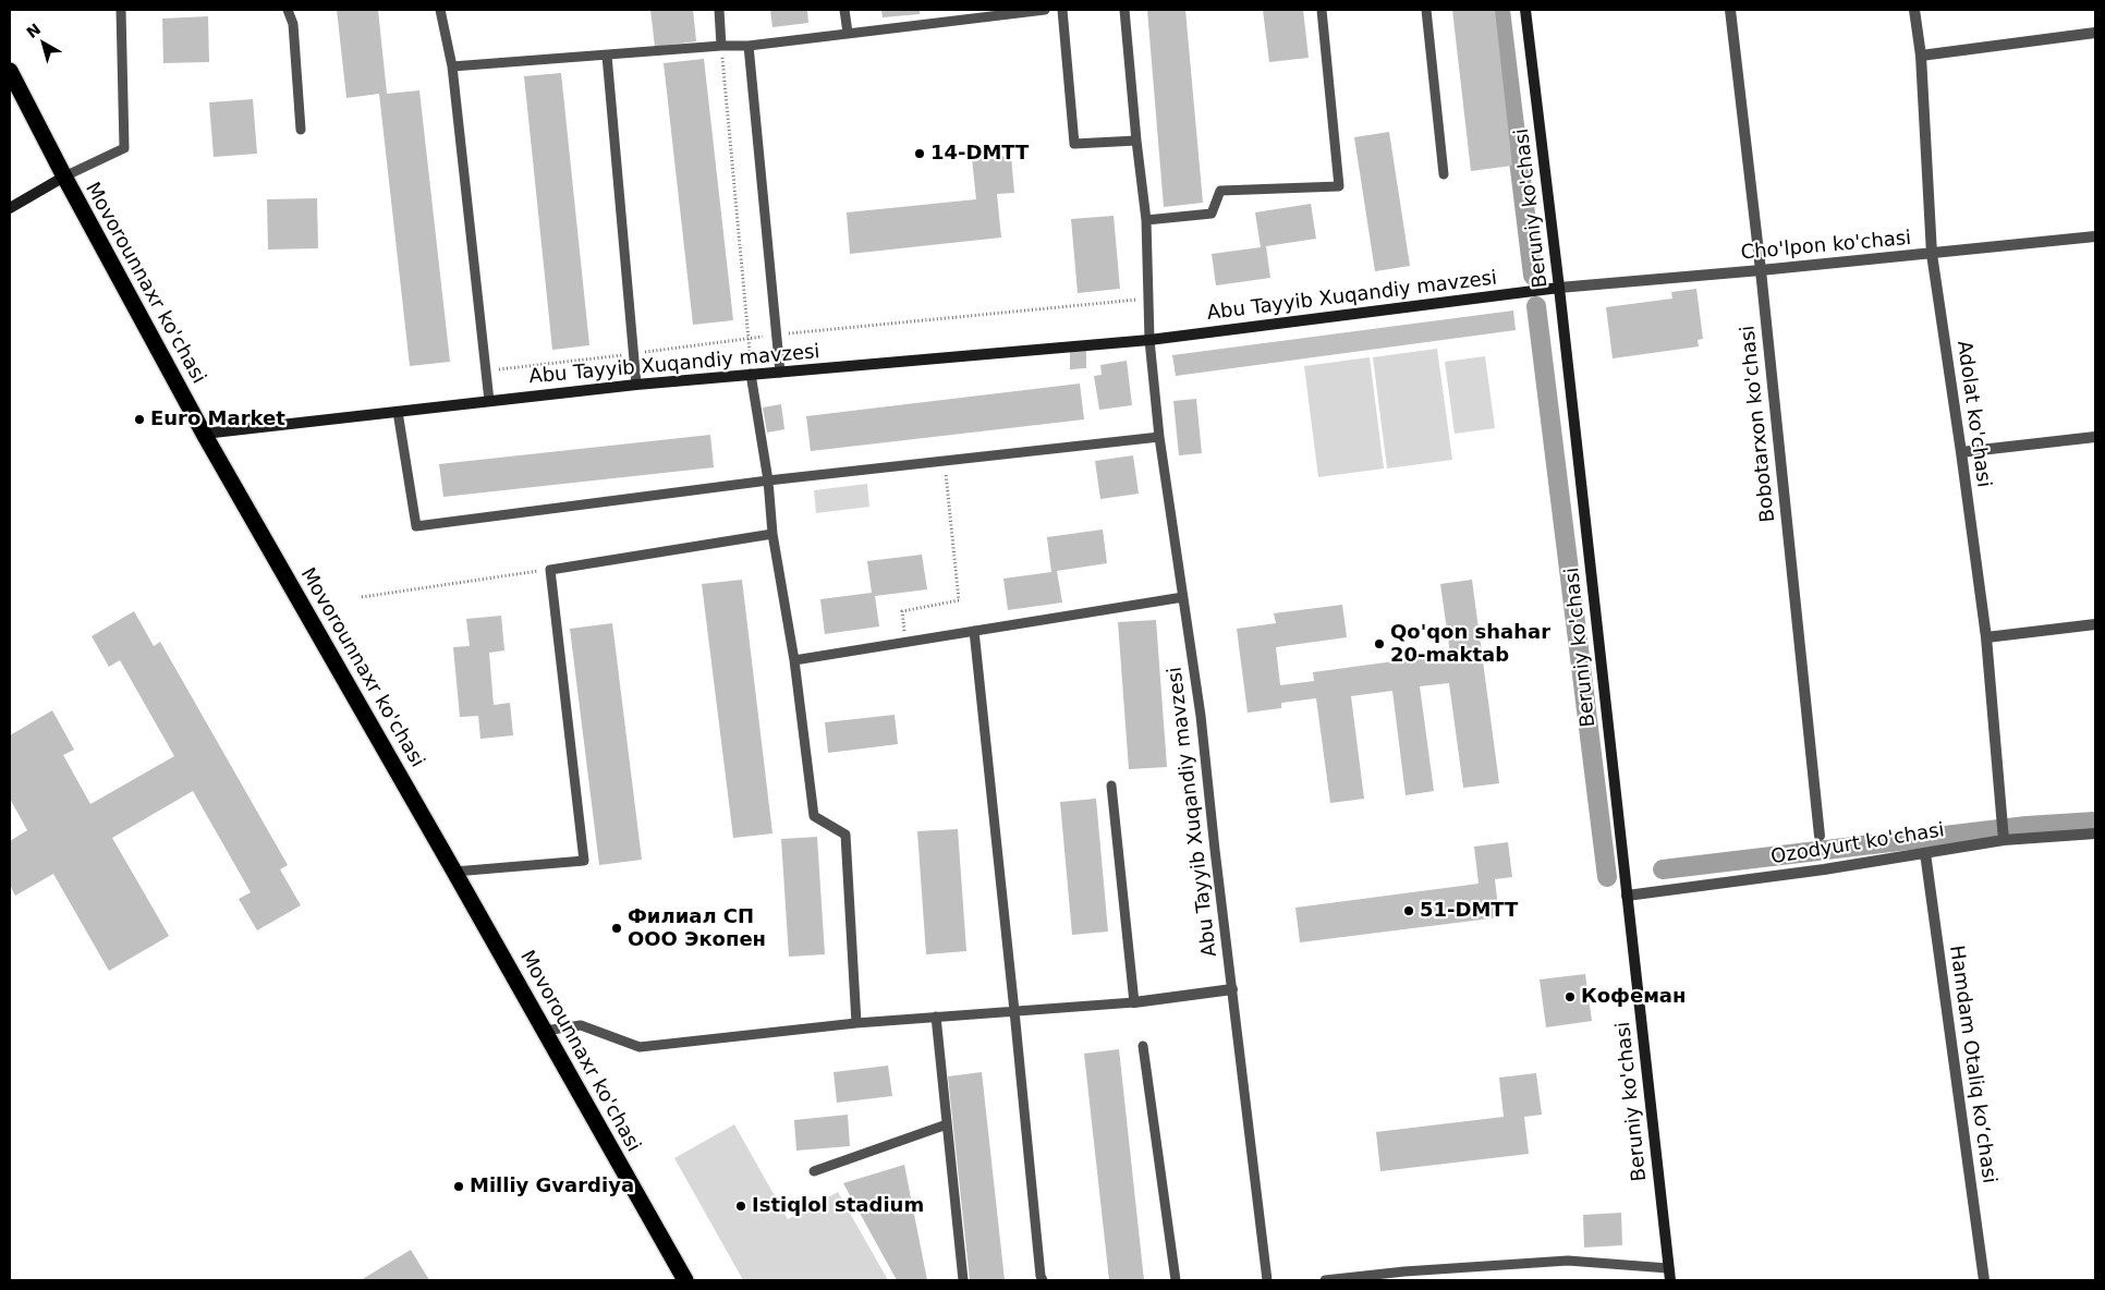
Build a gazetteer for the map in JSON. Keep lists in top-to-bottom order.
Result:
{
  "streets": {
    "highway": ["Movorounnaxr ko'chasi"],
    "street": [
      "Beruniy ko'chasi",
      "Cho'lpon ko'chasi",
      "Abu Tayyib Xuqandiy mavzesi",
      "Adolat ko'chasi",
      "Bobotarxon ko'chasi",
      "Ozodyurt ko'chasi",
      "Hamdam Otaliq koʻchasi"
    ]
  },
  "crossings": [
    ["Beruniy ko'chasi", "Cho'lpon ko'chasi"],
    ["Beruniy ko'chasi", "Abu Tayyib Xuqandiy mavzesi"],
    ["Beruniy ko'chasi", "Ozodyurt ko'chasi"],
    ["Cho'lpon ko'chasi", "Abu Tayyib Xuqandiy mavzesi"],
    ["Cho'lpon ko'chasi", "Adolat ko'chasi"],
    ["Cho'lpon ko'chasi", "Bobotarxon ko'chasi"],
    ["Movorounnaxr ko'chasi", "Abu Tayyib Xuqandiy mavzesi"],
    ["Adolat ko'chasi", "Ozodyurt ko'chasi"],
    ["Ozodyurt ko'chasi", "Hamdam Otaliq koʻchasi"]
  ],
  "places": [
    "14-DMTT",
    "Euro Market",
    "Qo'qon shahar 20-maktab",
    "51-DMTT",
    "Филиал СП ООО Экопен",
    "Кофеман",
    "Milliy Gvardiya",
    "Istiqlol stadium"
  ],
  "north": "top left"
}
